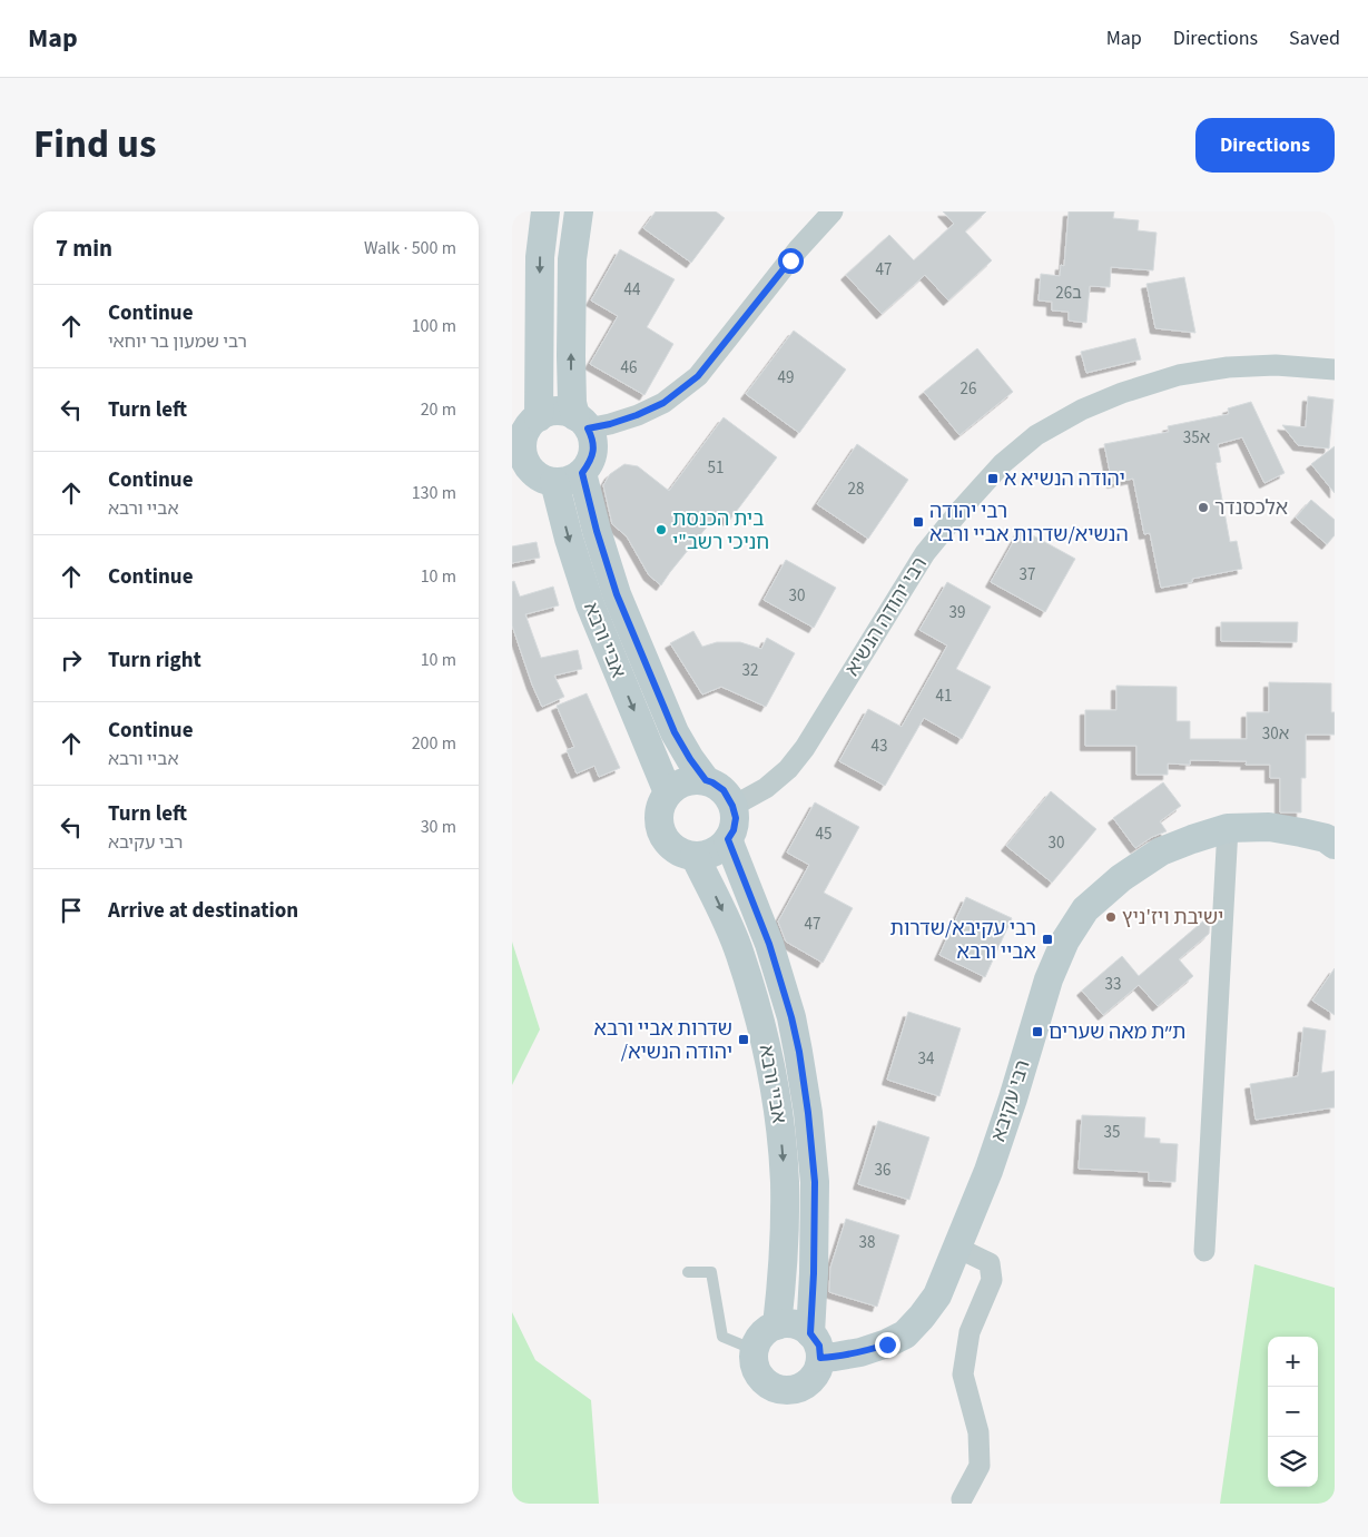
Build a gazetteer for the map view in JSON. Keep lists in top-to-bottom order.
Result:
{
  "streets": {
    "street": ["רבי יהודה הנשיא", "אביי ורבא", "רבי עקיבא"]
  },
  "crossings": [
    ["רבי יהודה הנשיא", "אביי ורבא"],
    ["אביי ורבא", "רבי עקיבא"]
  ],
  "places": {
    "transit": [
      "יהודה הנשיא א",
      "רבי יהודה הנשיא/שדרות אביי ורבא",
      "רבי עקיבא/שדרות אביי ורבא",
      "ת״ת מאה שערים",
      "שדרות אביי ורבא /יהודה הנשיא"
    ],
    "other": ["אלכסנדר", "בית הכנסת חניכי רשב\"י", "ישיבת ויז'ניץ"]
  },
  "house_numbers": [
    "47",
    "44",
    "26ב",
    "46",
    "49",
    "26",
    "35א",
    "51",
    "28",
    "37",
    "30",
    "39",
    "32",
    "41",
    "30א",
    "43",
    "45",
    "30",
    "47",
    "33",
    "34",
    "35",
    "36",
    "38"
  ],
  "page": {
    "header": "Map",
    "nav": ["Map", "Directions", "Saved"],
    "title": "Find us",
    "buttons": "Directions",
    "heading": ["7 min", "Walk · 500 m"],
    "list": [
      ["Continue", "רבי שמעון בר יוחאי", "100 m"],
      ["Turn left", "20 m"],
      ["Continue", "אביי ורבא", "130 m"],
      ["Continue", "10 m"],
      ["Turn right", "10 m"],
      ["Continue", "אביי ורבא", "200 m"],
      ["Turn left", "רבי עקיבא", "30 m"],
      "Arrive at destination"
    ],
    "map_buttons": ["+", "−"]
  }
}
